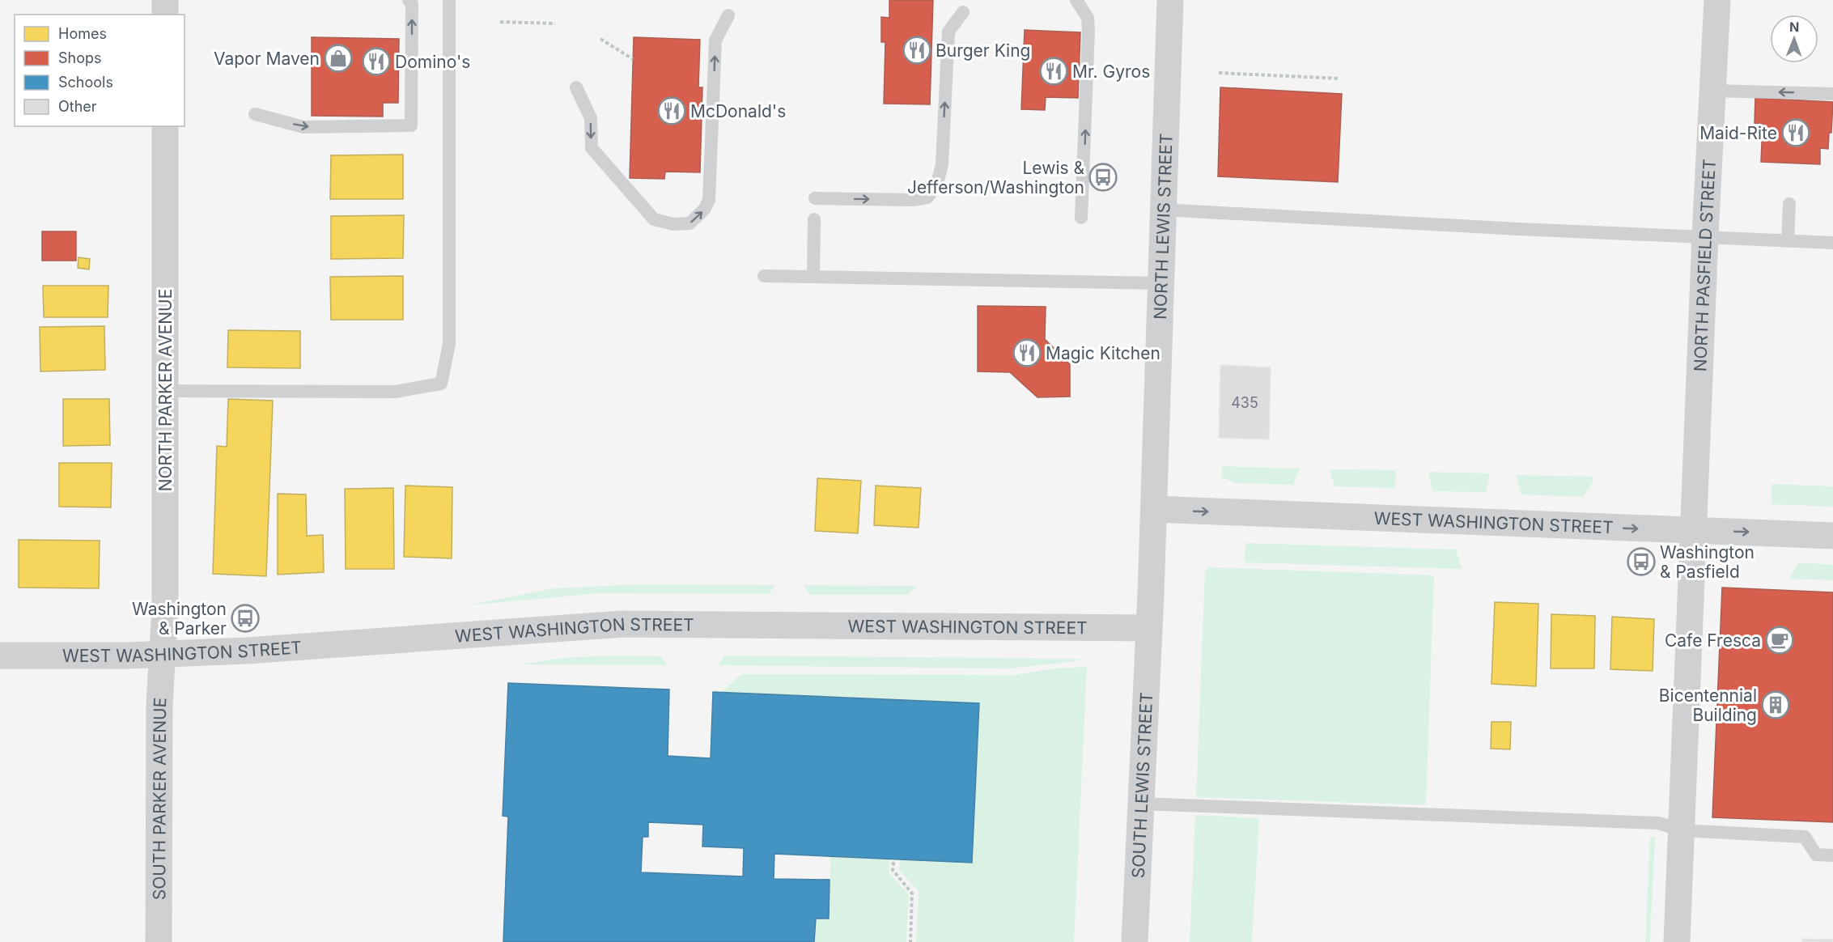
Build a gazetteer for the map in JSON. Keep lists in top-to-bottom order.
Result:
{
  "streets": {
    "street": [
      "NORTH LEWIS STREET",
      "NORTH PASFIELD STREET",
      "NORTH PARKER AVENUE",
      "WEST WASHINGTON STREET",
      "SOUTH LEWIS STREET",
      "SOUTH PARKER AVENUE"
    ]
  },
  "crossings": [
    ["NORTH LEWIS STREET", "WEST WASHINGTON STREET"],
    ["NORTH LEWIS STREET", "SOUTH LEWIS STREET"],
    ["NORTH PASFIELD STREET", "WEST WASHINGTON STREET"],
    ["NORTH PARKER AVENUE", "WEST WASHINGTON STREET"],
    ["NORTH PARKER AVENUE", "SOUTH PARKER AVENUE"],
    ["WEST WASHINGTON STREET", "SOUTH LEWIS STREET"],
    ["WEST WASHINGTON STREET", "SOUTH PARKER AVENUE"]
  ],
  "one_way": ["WEST WASHINGTON STREET"],
  "places": {
    "restaurant": [
      "Burger King",
      "Domino's",
      "Mr. Gyros",
      "McDonald's",
      "Maid-Rite",
      "Magic Kitchen"
    ],
    "shop": ["Vapor Maven"],
    "bus stop": ["Lewis & Jefferson/Washington", "Washington & Pasfield", "Washington & Parker"],
    "cafe": ["Cafe Fresca"],
    "building": ["Bicentennial Building"]
  },
  "house_numbers": ["435"],
  "legend": [
    "Homes",
    "Shops",
    "Schools",
    "Other"
  ],
  "north": "top"
}
